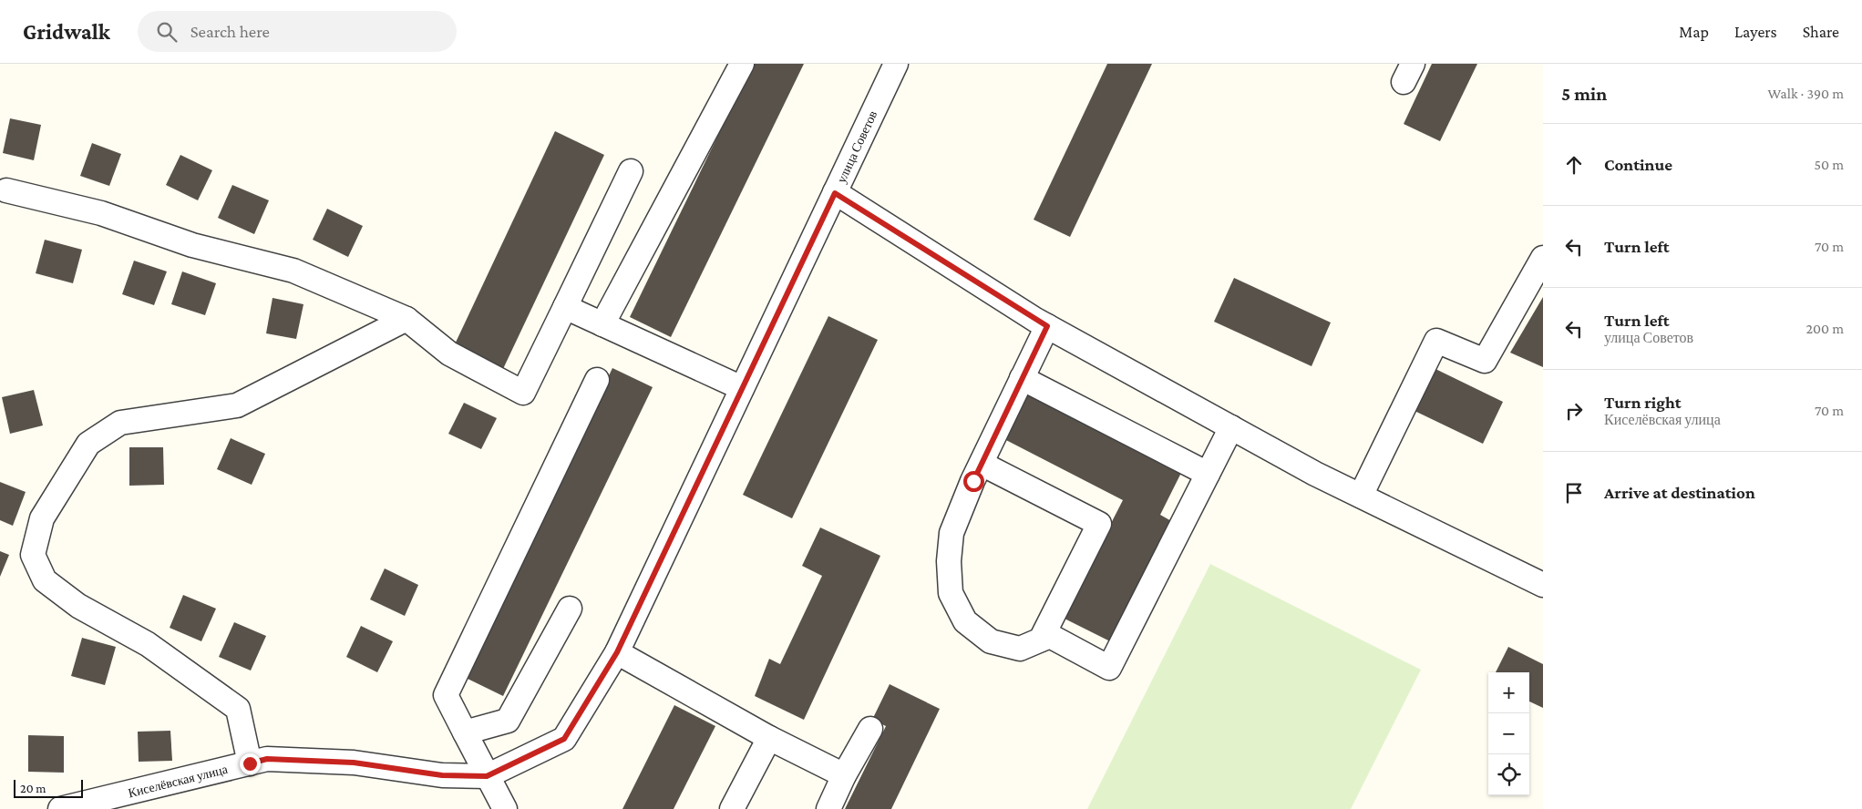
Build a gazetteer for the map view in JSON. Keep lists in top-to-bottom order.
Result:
{
  "streets": {
    "street": ["улица Советов", "Киселёвская улица"]
  },
  "crossings": [
    ["улица Советов", "Киселёвская улица"]
  ],
  "scale_bar": "20 m",
  "page": {
    "header": "Gridwalk",
    "search": "Search here",
    "nav": ["Map", "Layers", "Share"],
    "heading": ["5 min", "Walk · 390 m"],
    "list": [
      ["Continue", "50 m"],
      ["Turn left", "70 m"],
      ["Turn left", "улица Советов", "200 m"],
      ["Turn right", "Киселёвская улица", "70 m"],
      "Arrive at destination"
    ],
    "map_buttons": ["+", "−"],
    "scale": "20 m"
  }
}
